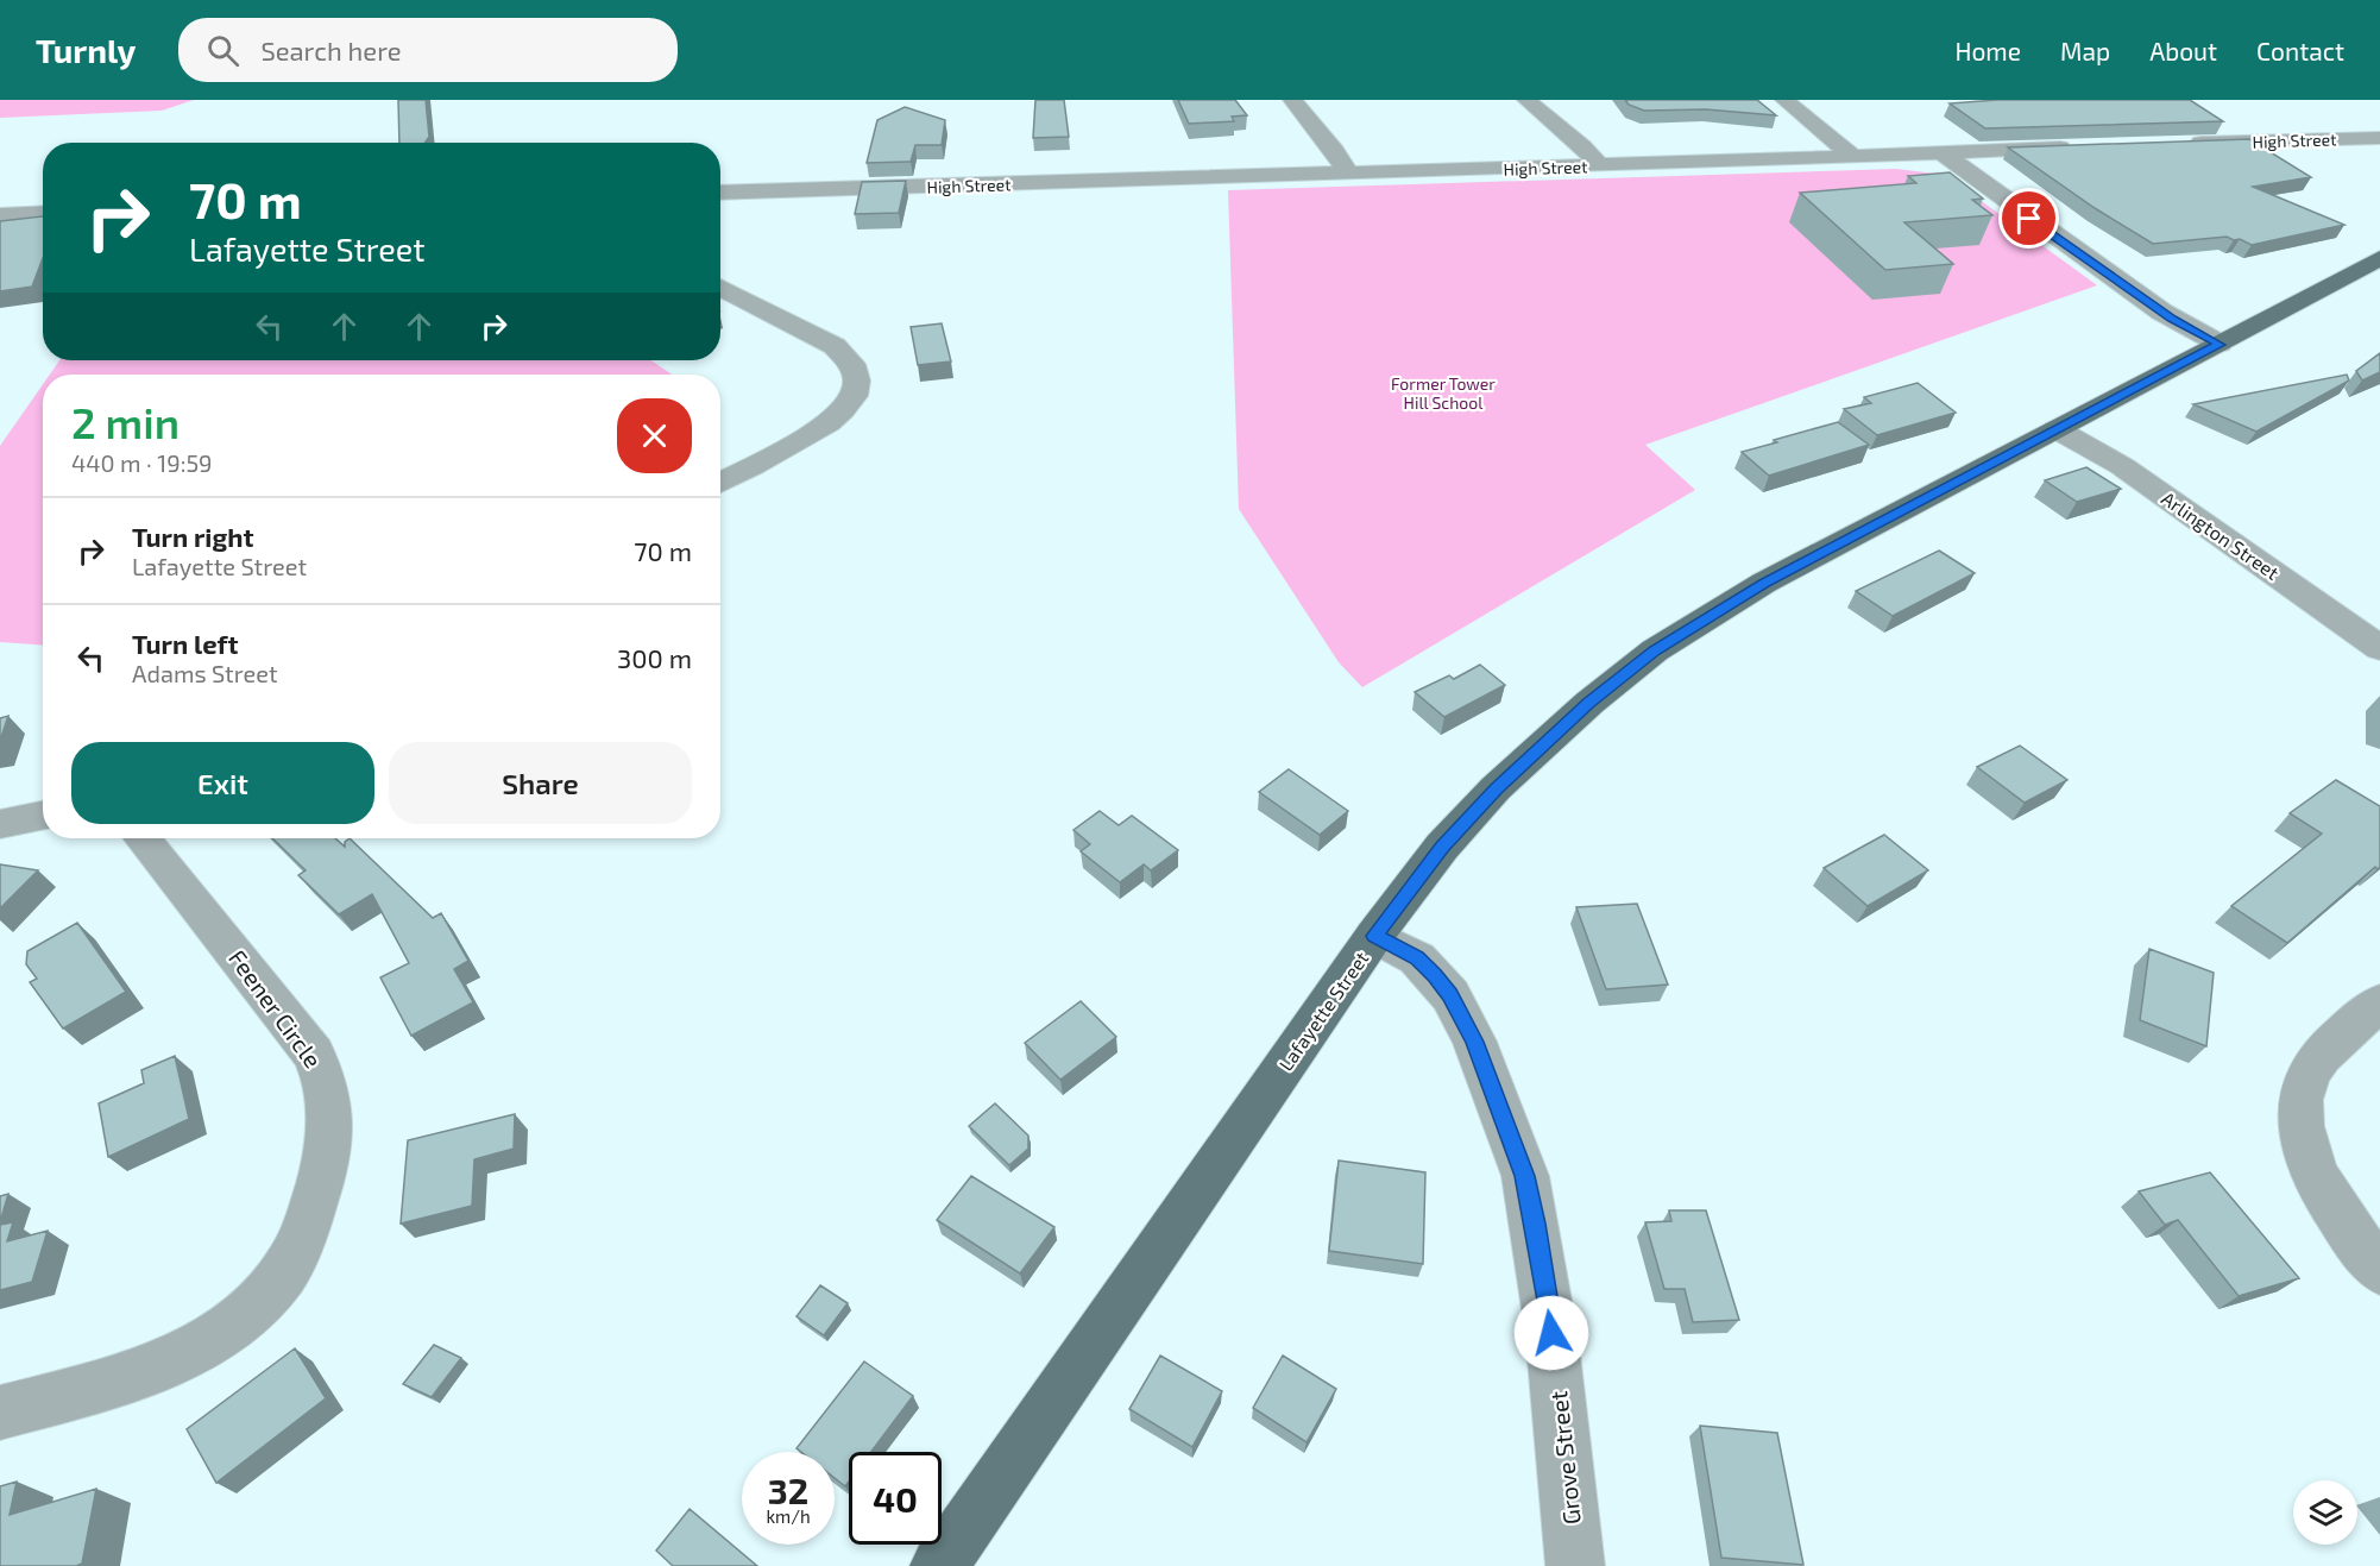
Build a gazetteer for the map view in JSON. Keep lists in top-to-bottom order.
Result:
{
  "streets": {
    "main road": ["Lafayette Street"],
    "street": [
      "High Street",
      "Arlington Street",
      "Feener Circle",
      "Grove Street"
    ]
  },
  "crossings": [
    ["Arlington Street", "Lafayette Street"],
    ["Lafayette Street", "Grove Street"]
  ],
  "parks": ["Former Tower Hill School"],
  "page": {
    "header": "Turnly",
    "search": "Search here",
    "nav": [
      "Home",
      "Map",
      "About",
      "Contact"
    ],
    "turn": ["70 m", "Lafayette Street"],
    "heading": ["2 min", "440 m · 19:59"],
    "list": [
      {
        "name": "Turn right",
        "note": "Lafayette Street",
        "value": "70 m"
      },
      {
        "name": "Turn left",
        "note": "Adams Street",
        "value": "300 m"
      }
    ],
    "buttons": ["Exit", "Share"],
    "speed": "32 km/h",
    "limit": "40"
  }
}
